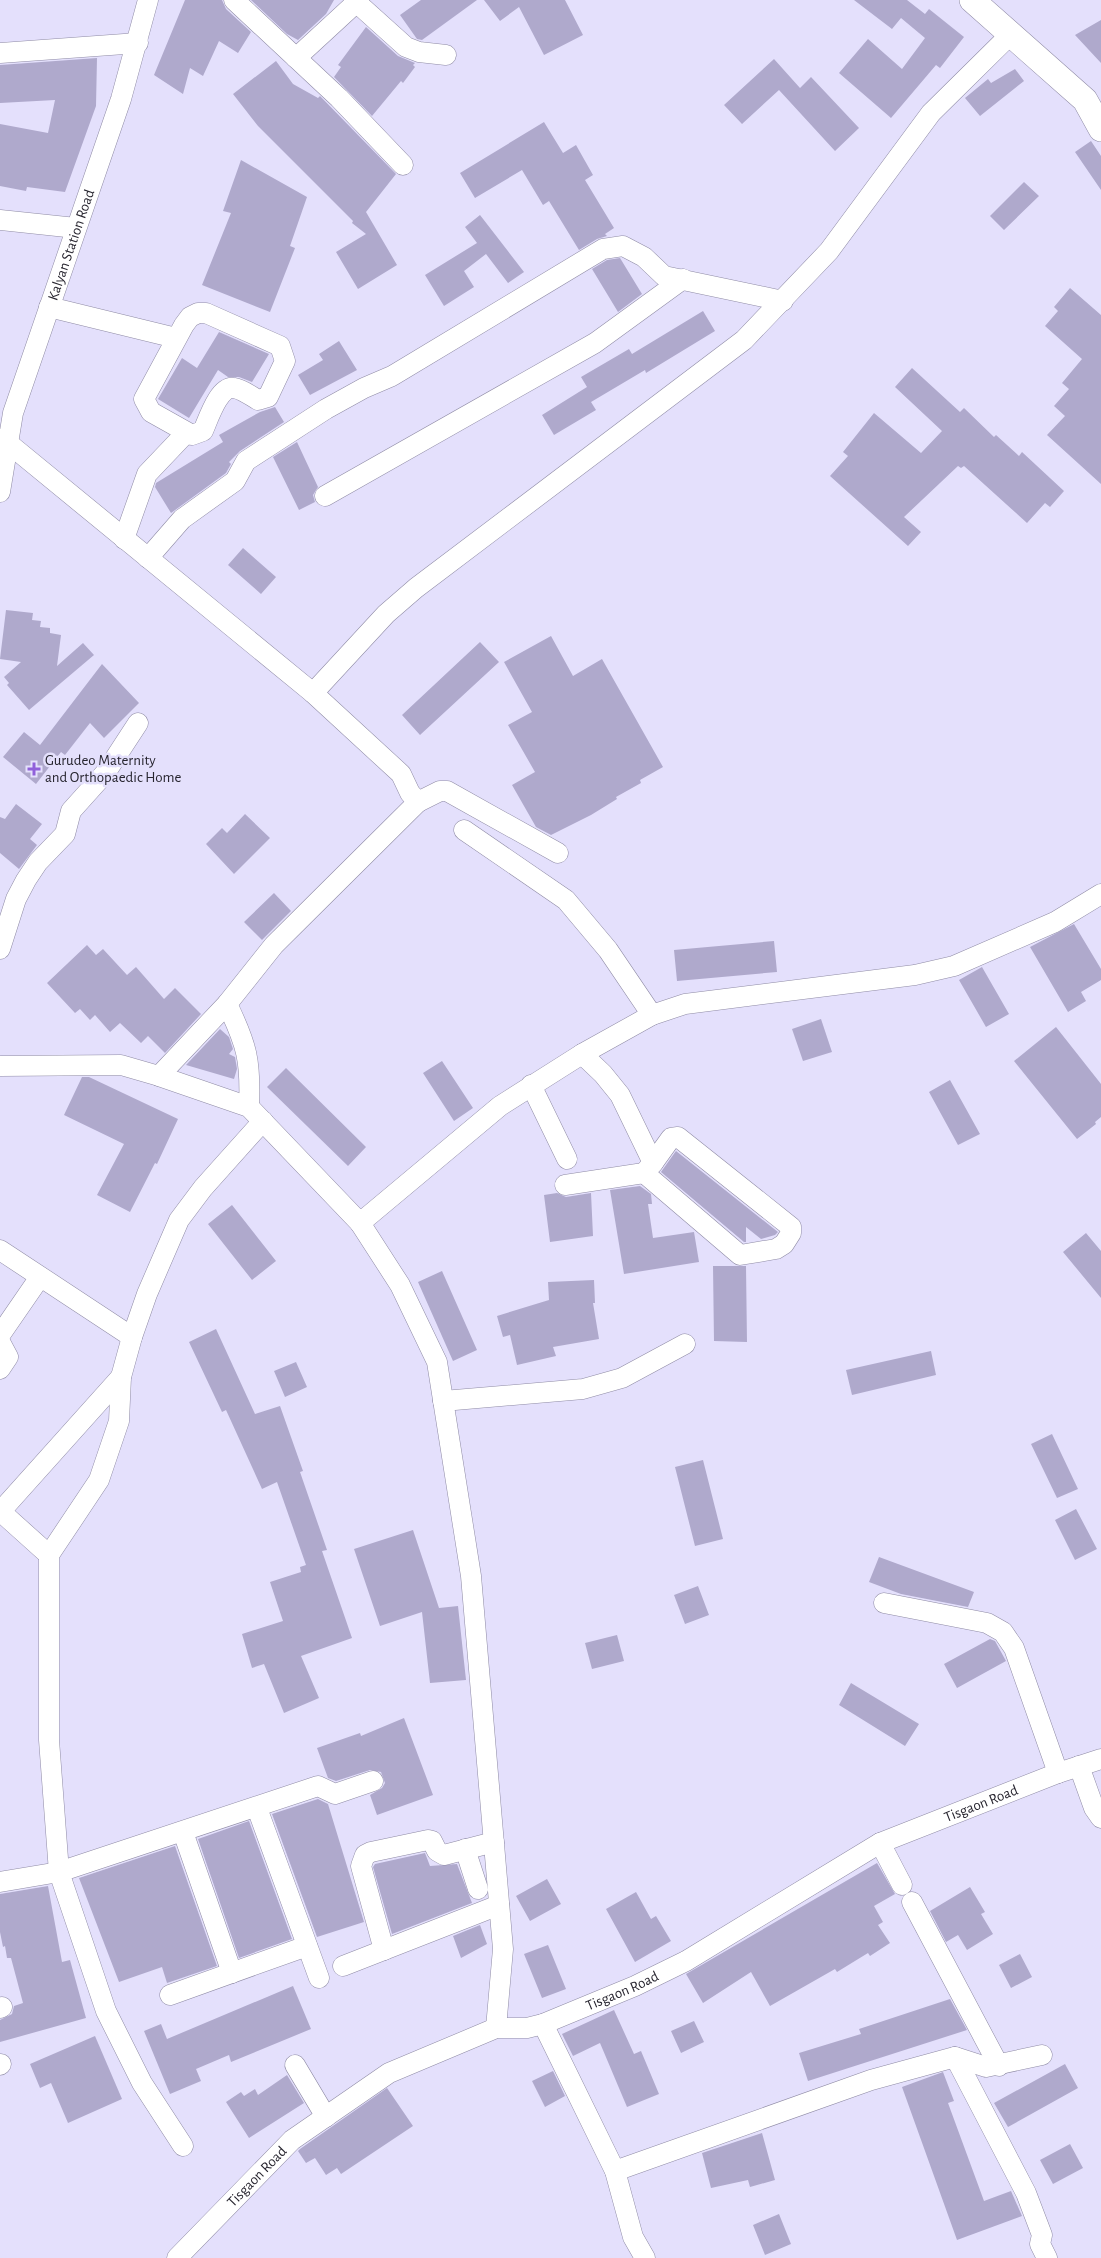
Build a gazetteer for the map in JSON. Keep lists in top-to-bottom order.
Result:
{
  "streets": {
    "street": ["Kalyan Station Road", "Tisgaon Road"]
  },
  "places": {
    "health": ["Gurudeo Maternity and Orthopaedic Home"]
  }
}
